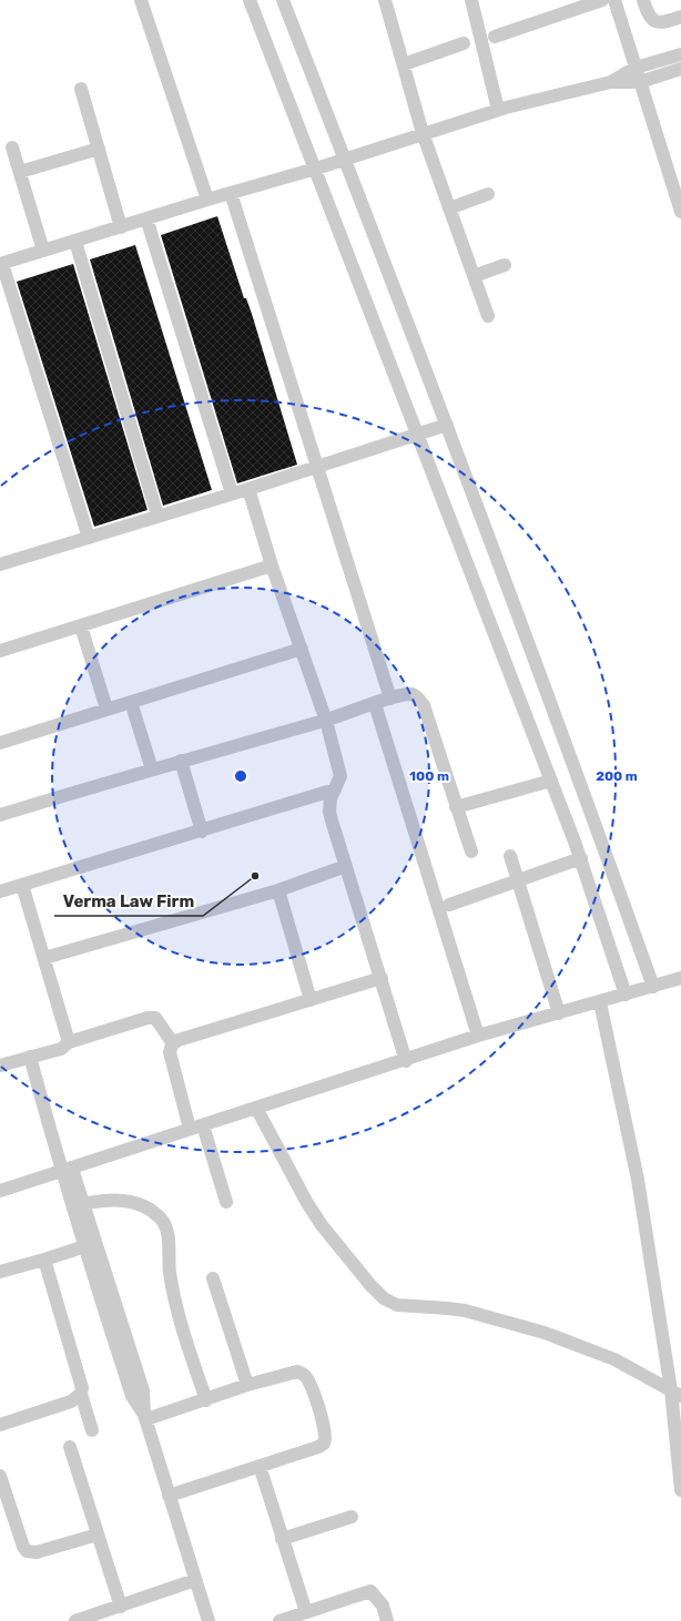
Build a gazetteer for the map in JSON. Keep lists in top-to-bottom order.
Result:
{
  "places": ["Verma Law Firm"],
  "rings": ["100 m", "200 m"]
}
